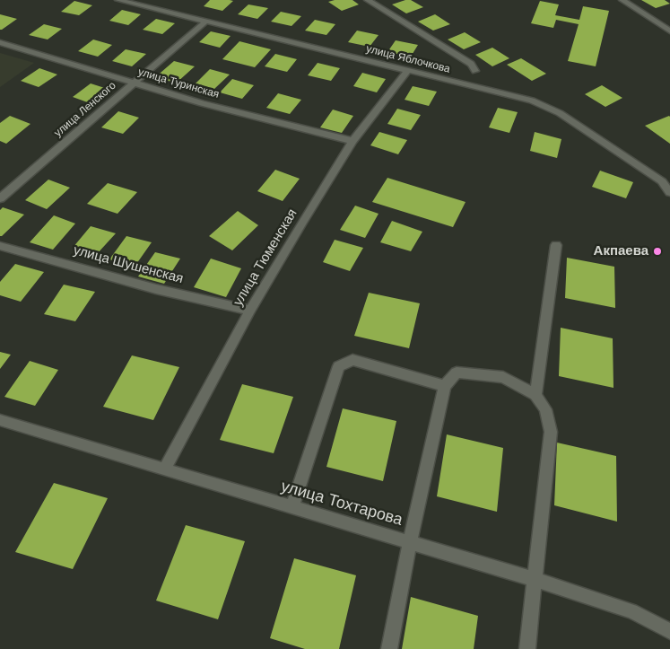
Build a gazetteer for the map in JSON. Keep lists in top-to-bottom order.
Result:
{
  "streets": {
    "street": [
      "улица Яблочкова",
      "улица Туринская",
      "улица Ленского",
      "улица Тюменская",
      "улица Шушенская",
      "улица Тохтарова"
    ]
  },
  "crossings": [
    ["улица Яблочкова", "улица Ленского"],
    ["улица Яблочкова", "улица Тюменская"],
    ["улица Туринская", "улица Ленского"],
    ["улица Туринская", "улица Тюменская"],
    ["улица Тюменская", "улица Шушенская"],
    ["улица Тюменская", "улица Тохтарова"]
  ],
  "places": ["Акпаева"]
}
